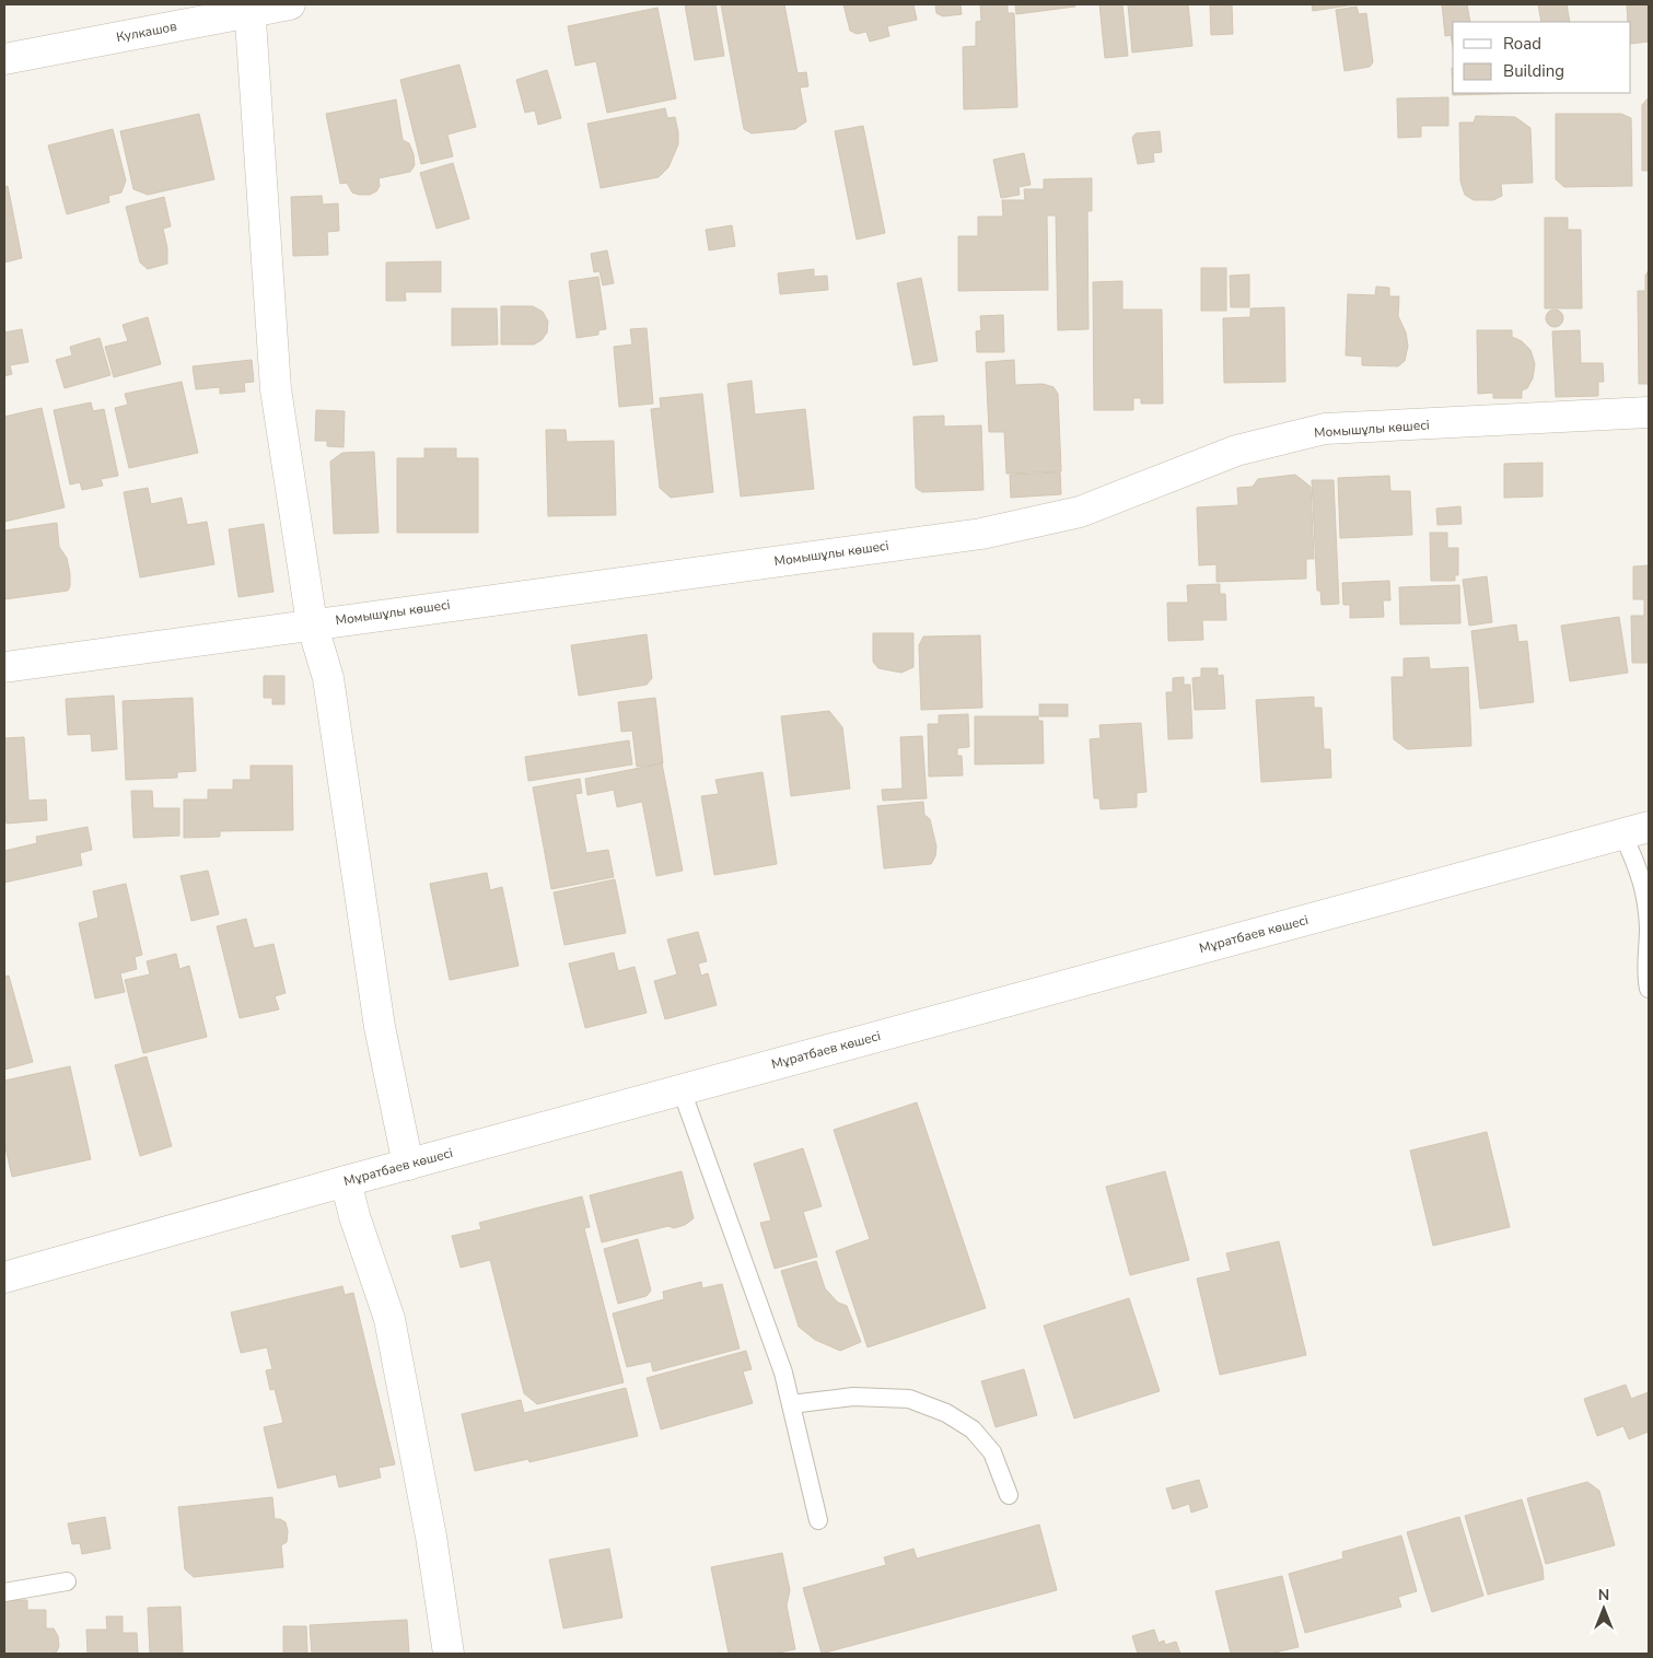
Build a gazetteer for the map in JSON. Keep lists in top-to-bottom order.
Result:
{
  "streets": {
    "street": ["Кулкашов", "Момышұлы көшесі", "Мұратбаев көшесі"]
  },
  "legend": ["Road", "Building"],
  "north": "top"
}
